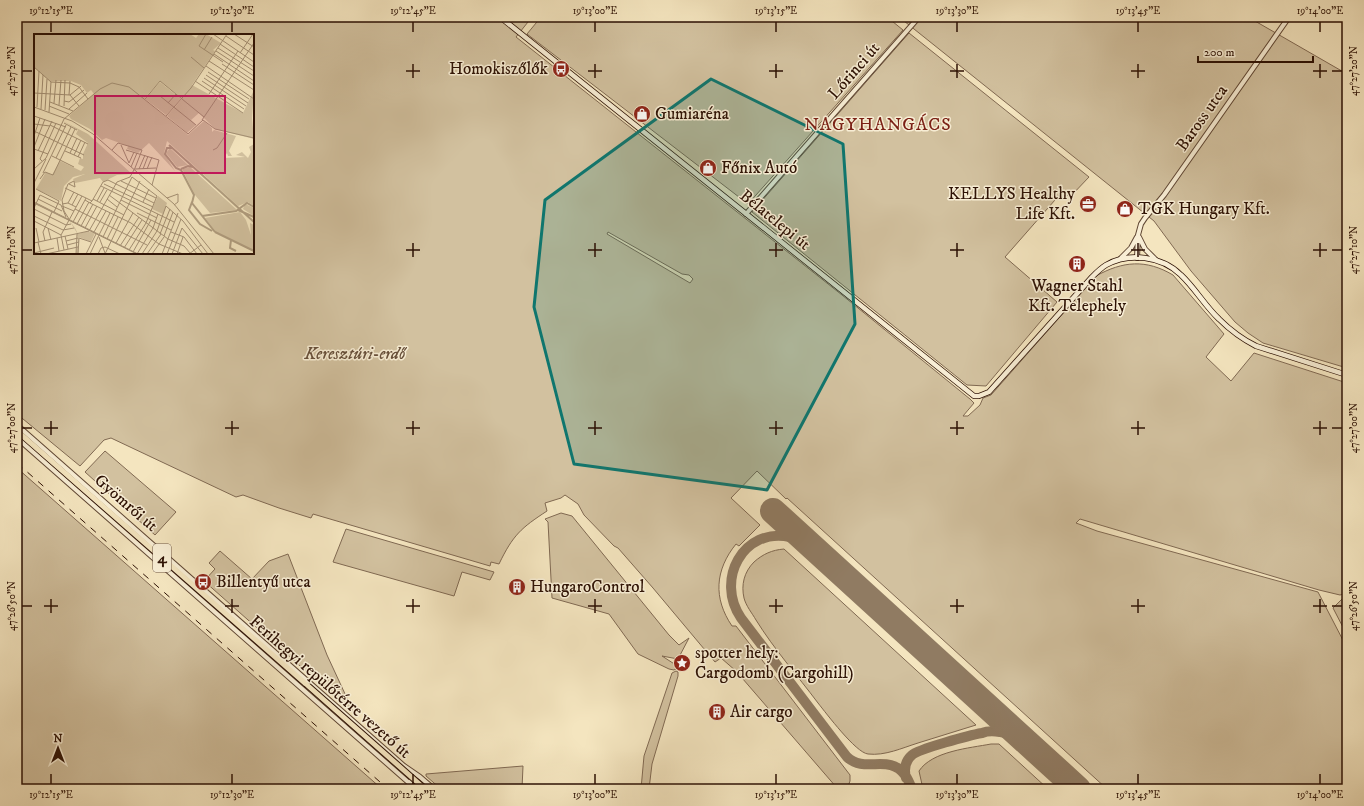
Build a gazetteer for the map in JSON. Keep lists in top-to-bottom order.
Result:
{
  "streets": {
    "main road": [
      "Baross utca",
      "Bélatelepi út",
      "4",
      "Ferihegyi repülőtérre vezető út"
    ],
    "street": ["Lőrinci út", "Gyömrői út"]
  },
  "crossings": [
    ["Lőrinci út", "Bélatelepi út"],
    ["Baross utca", "Bélatelepi út"]
  ],
  "districts": ["NAGYHANGÁCS"],
  "parks": ["Keresztúri-erdő"],
  "places": {
    "bus stop": ["Homokiszőlők", "Billentyű utca"],
    "shop": ["Gumiaréna", "Főnix Autó", "TGK Hungary Kft."],
    "office": ["KELLYS Healthy Life Kft."],
    "building": ["Wagner Stahl Kft. Telephely", "HungaroControl", "Air cargo"],
    "place": ["spotter hely: Cargodomb (Cargohill)"]
  },
  "scale_bar": "200 m",
  "north": "top",
  "coordinates": [
    "19°12'15\"E",
    "19°12'30\"E",
    "19°12'45\"E",
    "19°13'00\"E",
    "19°13'15\"E",
    "19°13'30\"E",
    "19°13'45\"E",
    "19°14'00\"E",
    "47°27'20\"N",
    "47°27'10\"N",
    "47°27'00\"N",
    "47°26'50\"N"
  ]
}
